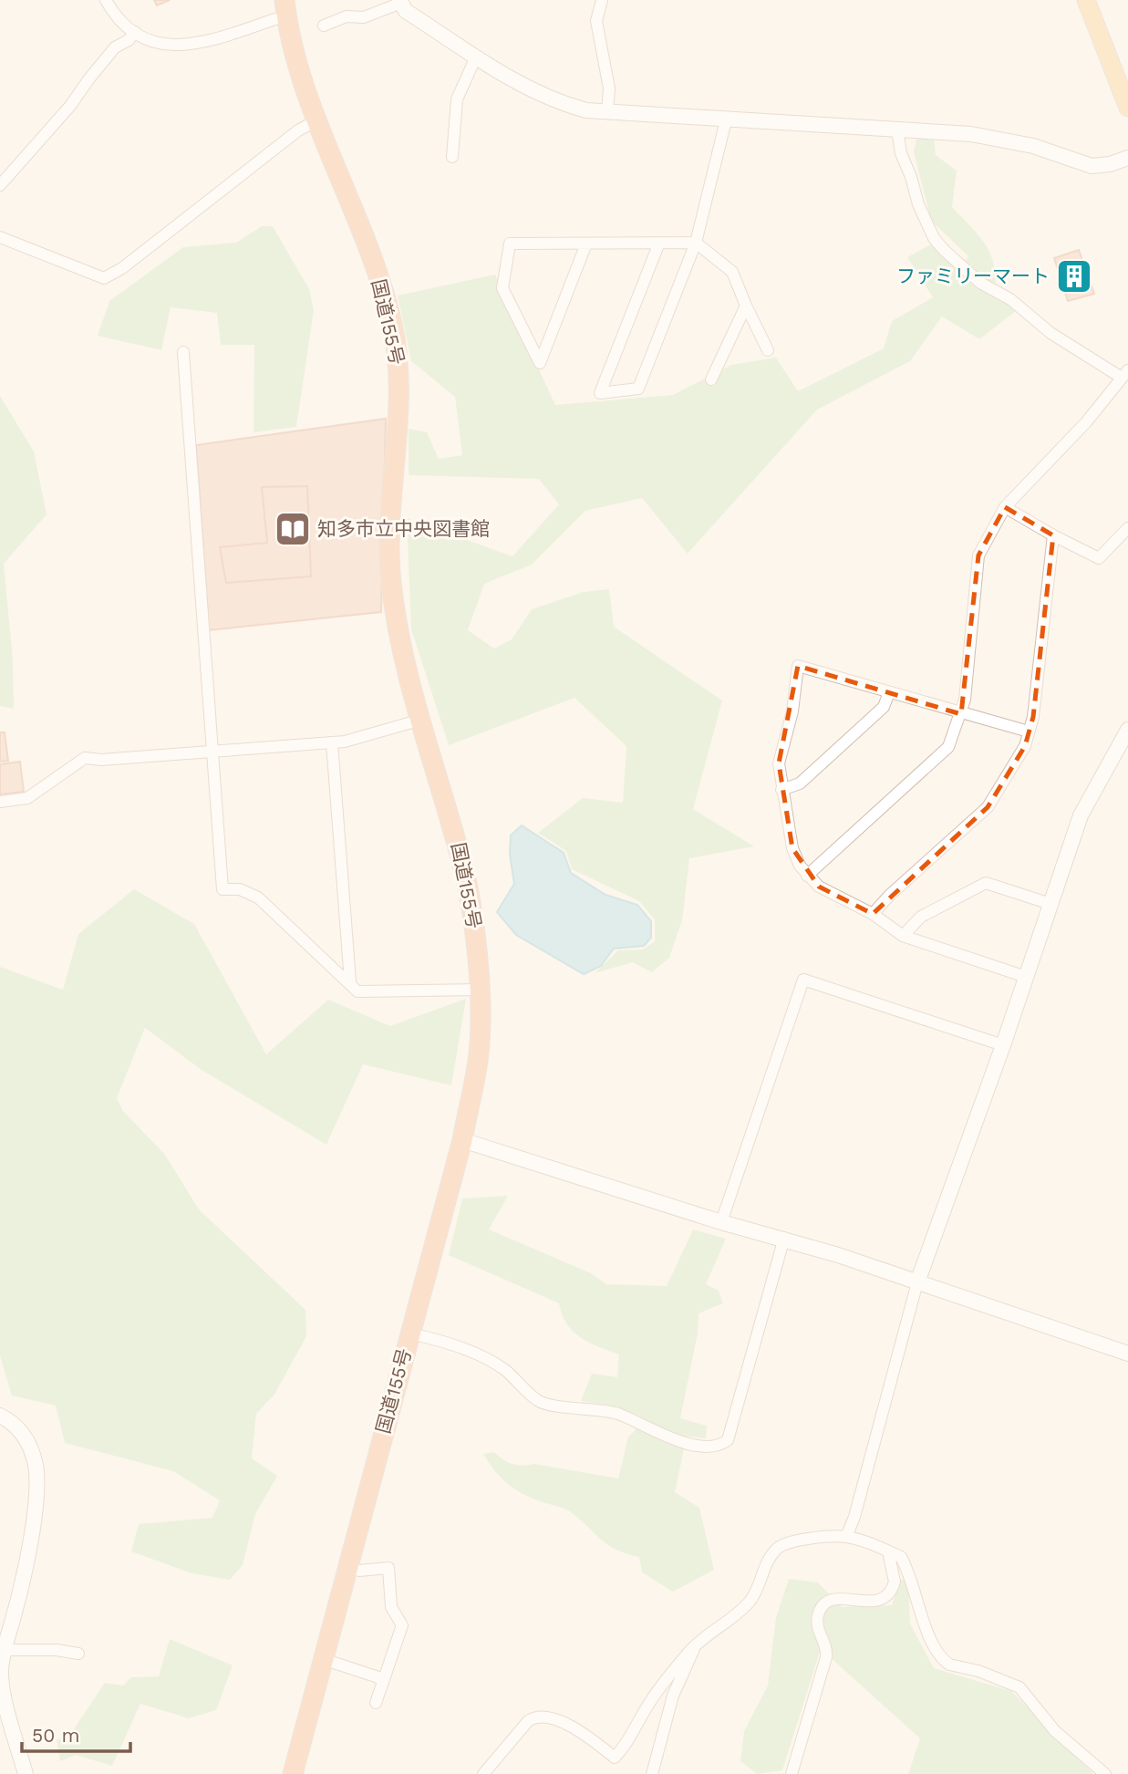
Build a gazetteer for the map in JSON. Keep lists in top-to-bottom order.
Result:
{
  "streets": {
    "highway": ["国道155号"]
  },
  "places": {
    "building": ["ファミリーマート"],
    "library": ["知多市立中央図書館"]
  },
  "scale_bar": "50 m"
}
